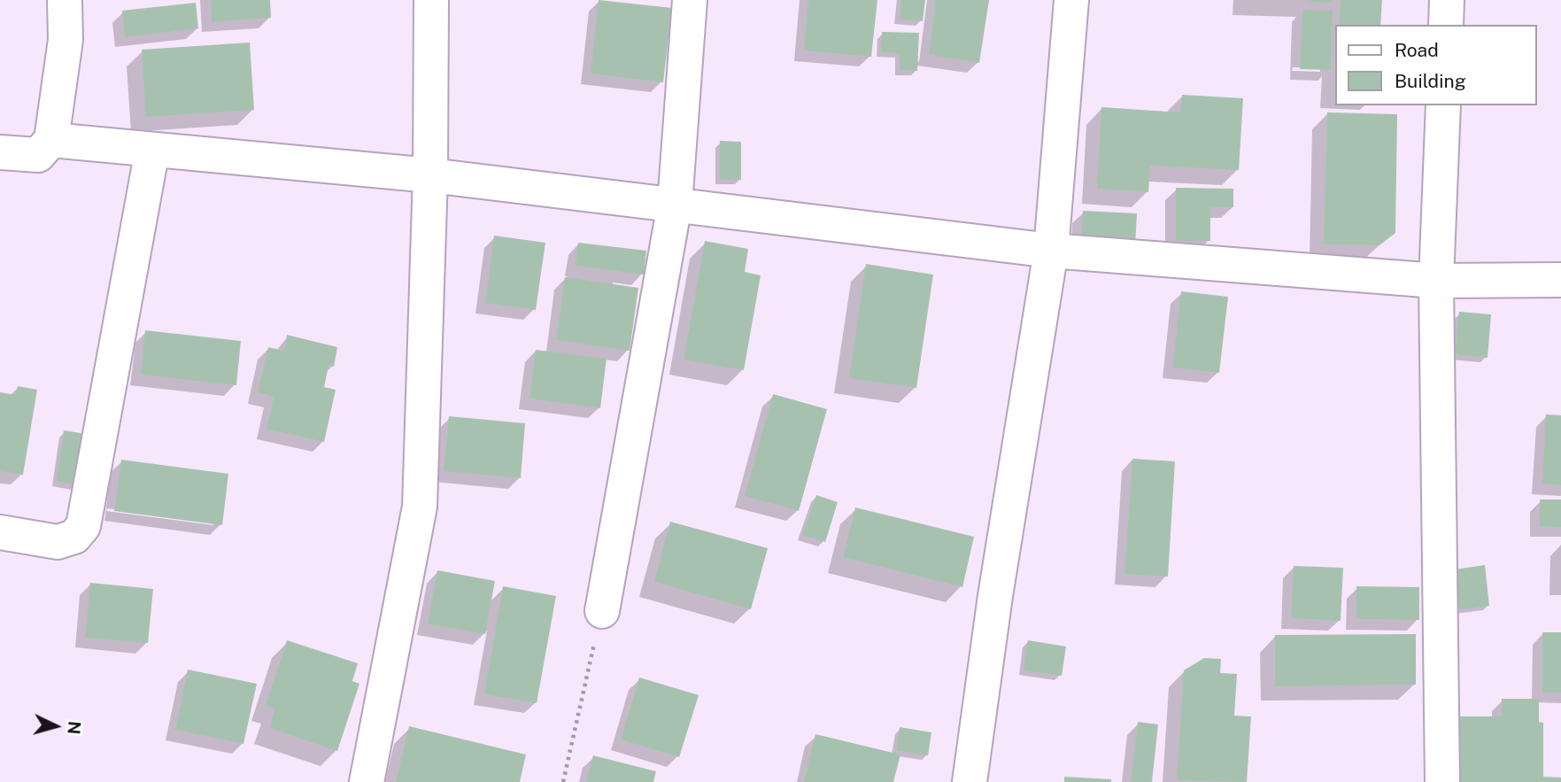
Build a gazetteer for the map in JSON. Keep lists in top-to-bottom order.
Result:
{
  "legend": ["Road", "Building"],
  "north": "right"
}
